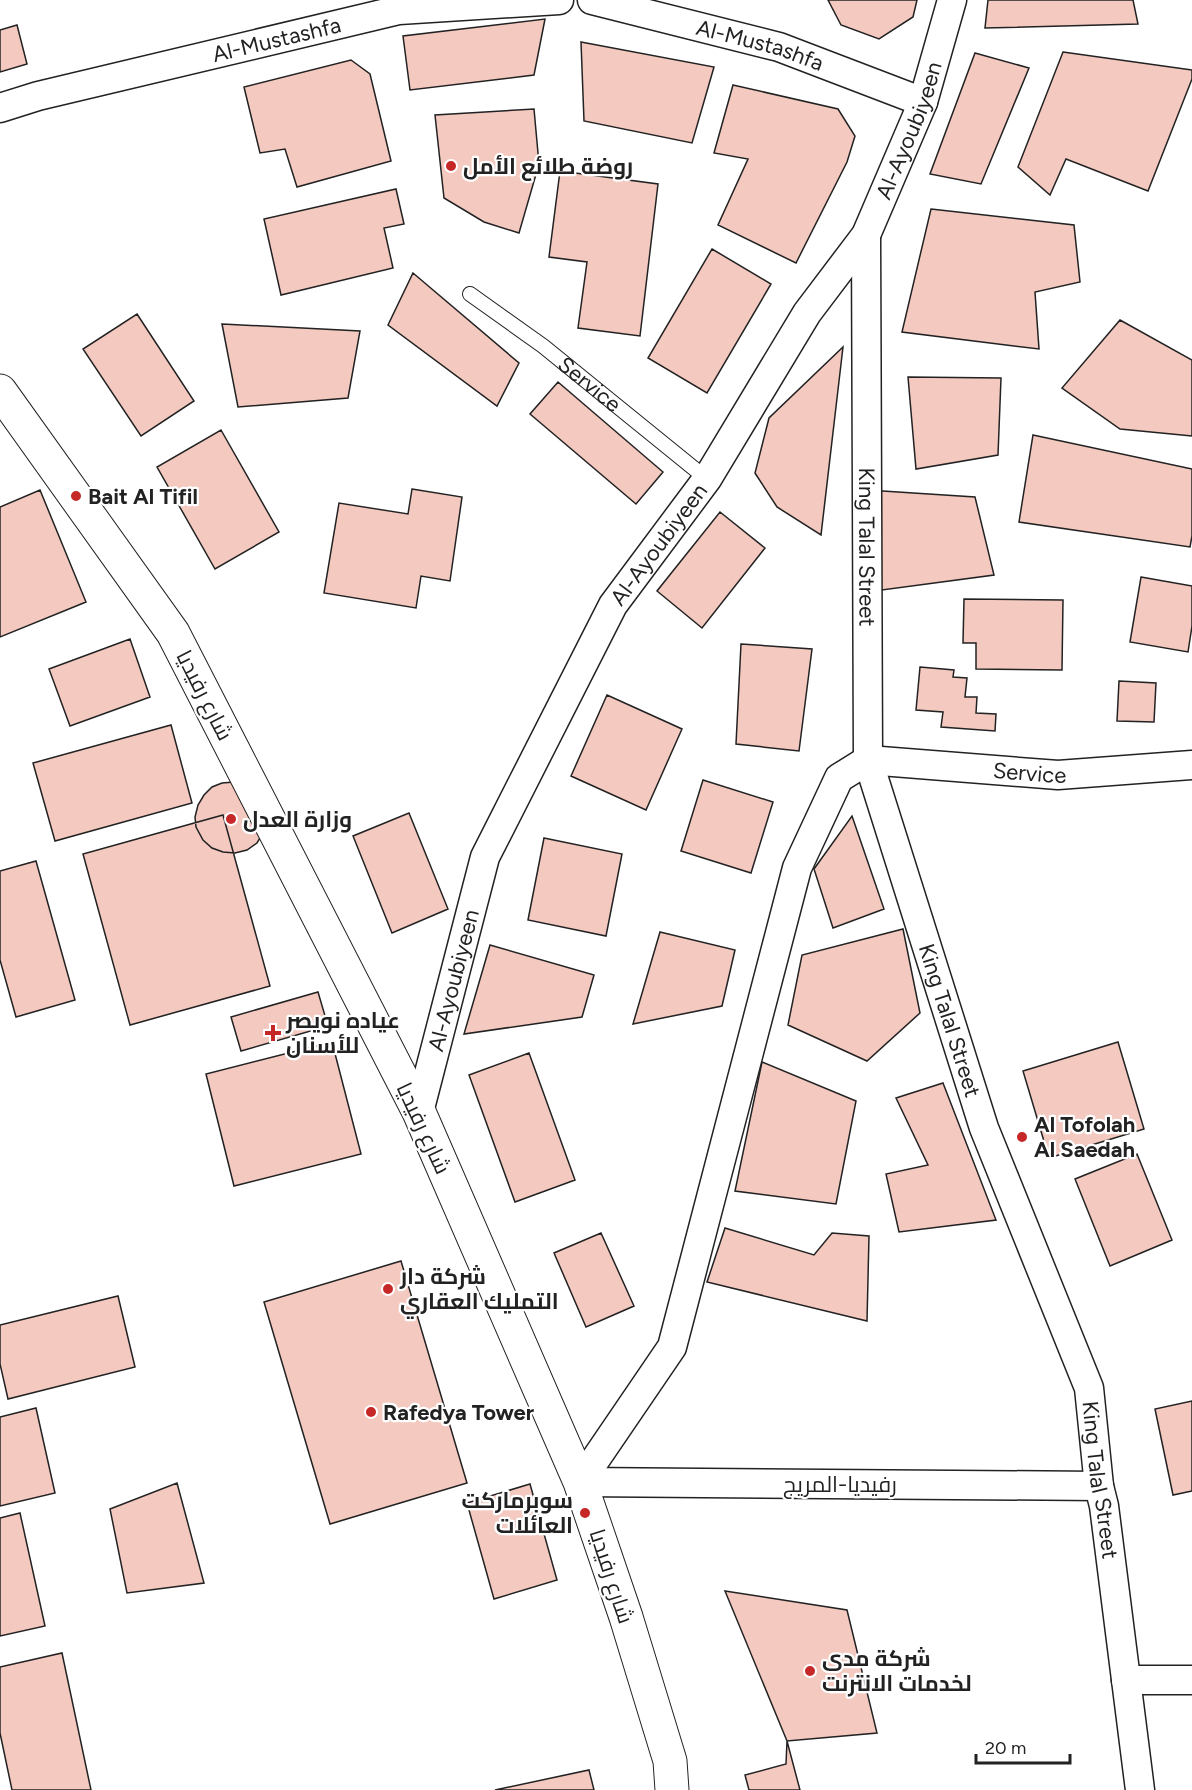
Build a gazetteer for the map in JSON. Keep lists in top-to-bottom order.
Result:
{
  "streets": {
    "main road": ["شارع رفيديا"],
    "street": [
      "Al-Mustashfa",
      "Al-Ayoubiyeen",
      "Service",
      "King Talal Street",
      "رفيديا-المريج"
    ]
  },
  "crossings": [
    ["Al-Mustashfa", "Al-Ayoubiyeen"],
    ["Al-Ayoubiyeen", "Service"],
    ["Al-Ayoubiyeen", "King Talal Street"],
    ["Al-Ayoubiyeen", "شارع رفيديا"],
    ["Service", "King Talal Street"],
    ["King Talal Street", "رفيديا-المريج"],
    ["شارع رفيديا", "رفيديا-المريج"]
  ],
  "places": {
    "other": [
      "روضة طلائع الأمل",
      "Bait Al Tifil",
      "وزارة العدل",
      "Al Tofolah Al Saedah",
      "شركة دار التمليك العقاري",
      "Rafedya Tower",
      "سوبرماركت العائلات",
      "شركة مدى لخدمات الانترنت"
    ],
    "health": ["عياده نويصر للأسنان"]
  },
  "scale_bar": "20 m"
}
